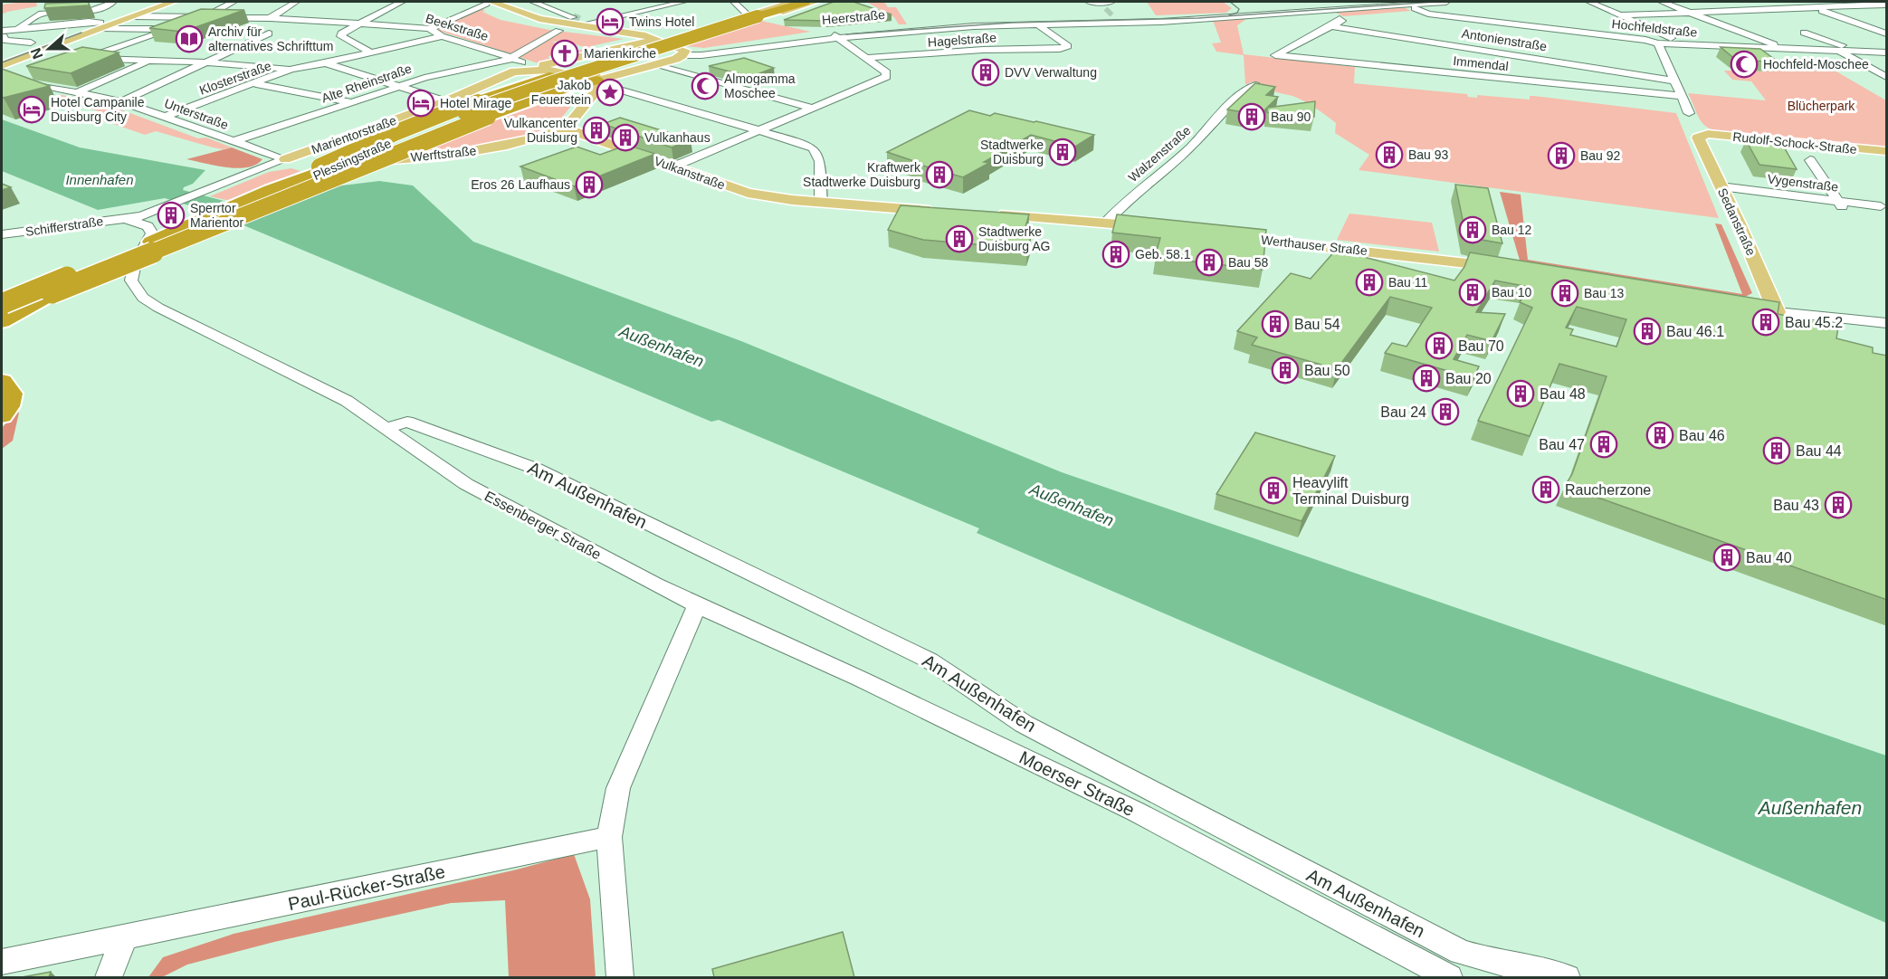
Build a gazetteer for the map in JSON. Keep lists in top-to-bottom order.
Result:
{
  "streets": {
    "highway": ["Plessingstraße"],
    "main road": [
      "Heerstraße",
      "Marientorstraße",
      "Rudolf-Schock-Straße",
      "Werftstraße",
      "Vulkanstraße",
      "Sedanstraße",
      "Werthauser Straße"
    ],
    "street": [
      "Beekstraße",
      "Hochfeldstraße",
      "Hagelstraße",
      "Antonienstraße",
      "Immendal",
      "Klosterstraße",
      "Alte Rheinstraße",
      "Unterstraße",
      "Walzenstraße",
      "Vygenstraße",
      "Schifferstraße",
      "Am Außenhafen",
      "Essenberger Straße",
      "Moerser Straße",
      "Paul-Rücker-Straße"
    ]
  },
  "crossings": [
    ["Heerstraße", "Hagelstraße"],
    ["Heerstraße", "Plessingstraße"],
    ["Beekstraße", "Klosterstraße"],
    ["Beekstraße", "Alte Rheinstraße"],
    ["Beekstraße", "Marientorstraße"],
    ["Beekstraße", "Plessingstraße"],
    ["Antonienstraße", "Immendal"],
    ["Klosterstraße", "Unterstraße"],
    ["Alte Rheinstraße", "Unterstraße"],
    ["Alte Rheinstraße", "Marientorstraße"],
    ["Alte Rheinstraße", "Plessingstraße"],
    ["Unterstraße", "Marientorstraße"],
    ["Unterstraße", "Werftstraße"],
    ["Marientorstraße", "Werftstraße"],
    ["Marientorstraße", "Plessingstraße"],
    ["Marientorstraße", "Schifferstraße"],
    ["Marientorstraße", "Essenberger Straße"],
    ["Rudolf-Schock-Straße", "Sedanstraße"],
    ["Werftstraße", "Vulkanstraße"],
    ["Vygenstraße", "Sedanstraße"],
    ["Schifferstraße", "Essenberger Straße"],
    ["Am Außenhafen", "Essenberger Straße"],
    ["Essenberger Straße", "Moerser Straße"]
  ],
  "water": ["Innenhafen", "Außenhafen"],
  "parks": ["Blücherpark"],
  "places": {
    "hotel": ["Twins Hotel", "Hotel Mirage", "Hotel Campanile Duisburg City"],
    "library": ["Archiv für alternatives Schrifttum"],
    "church": ["Marienkirche"],
    "mosque": ["Hochfeld-Moschee", "Almogamma Moschee"],
    "building": [
      "DVV Verwaltung",
      "Bau 90",
      "Vulkancenter Duisburg",
      "Vulkanhaus",
      "Stadtwerke Duisburg",
      "Bau 93",
      "Bau 92",
      "Kraftwerk Stadtwerke Duisburg",
      "Eros 26 Laufhaus",
      "Sperrtor Marientor",
      "Bau 12",
      "Stadtwerke Duisburg AG",
      "Geb. 58.1",
      "Bau 58",
      "Bau 11",
      "Bau 10",
      "Bau 13",
      "Bau 45.2",
      "Bau 54",
      "Bau 46.1",
      "Bau 70",
      "Bau 50",
      "Bau 20",
      "Bau 48",
      "Bau 24",
      "Bau 46",
      "Bau 47",
      "Bau 44",
      "Raucherzone",
      "Heavylift Terminal Duisburg",
      "Bau 43",
      "Bau 40"
    ],
    "place": ["Jakob Feuerstein"]
  },
  "north": "left"
}
